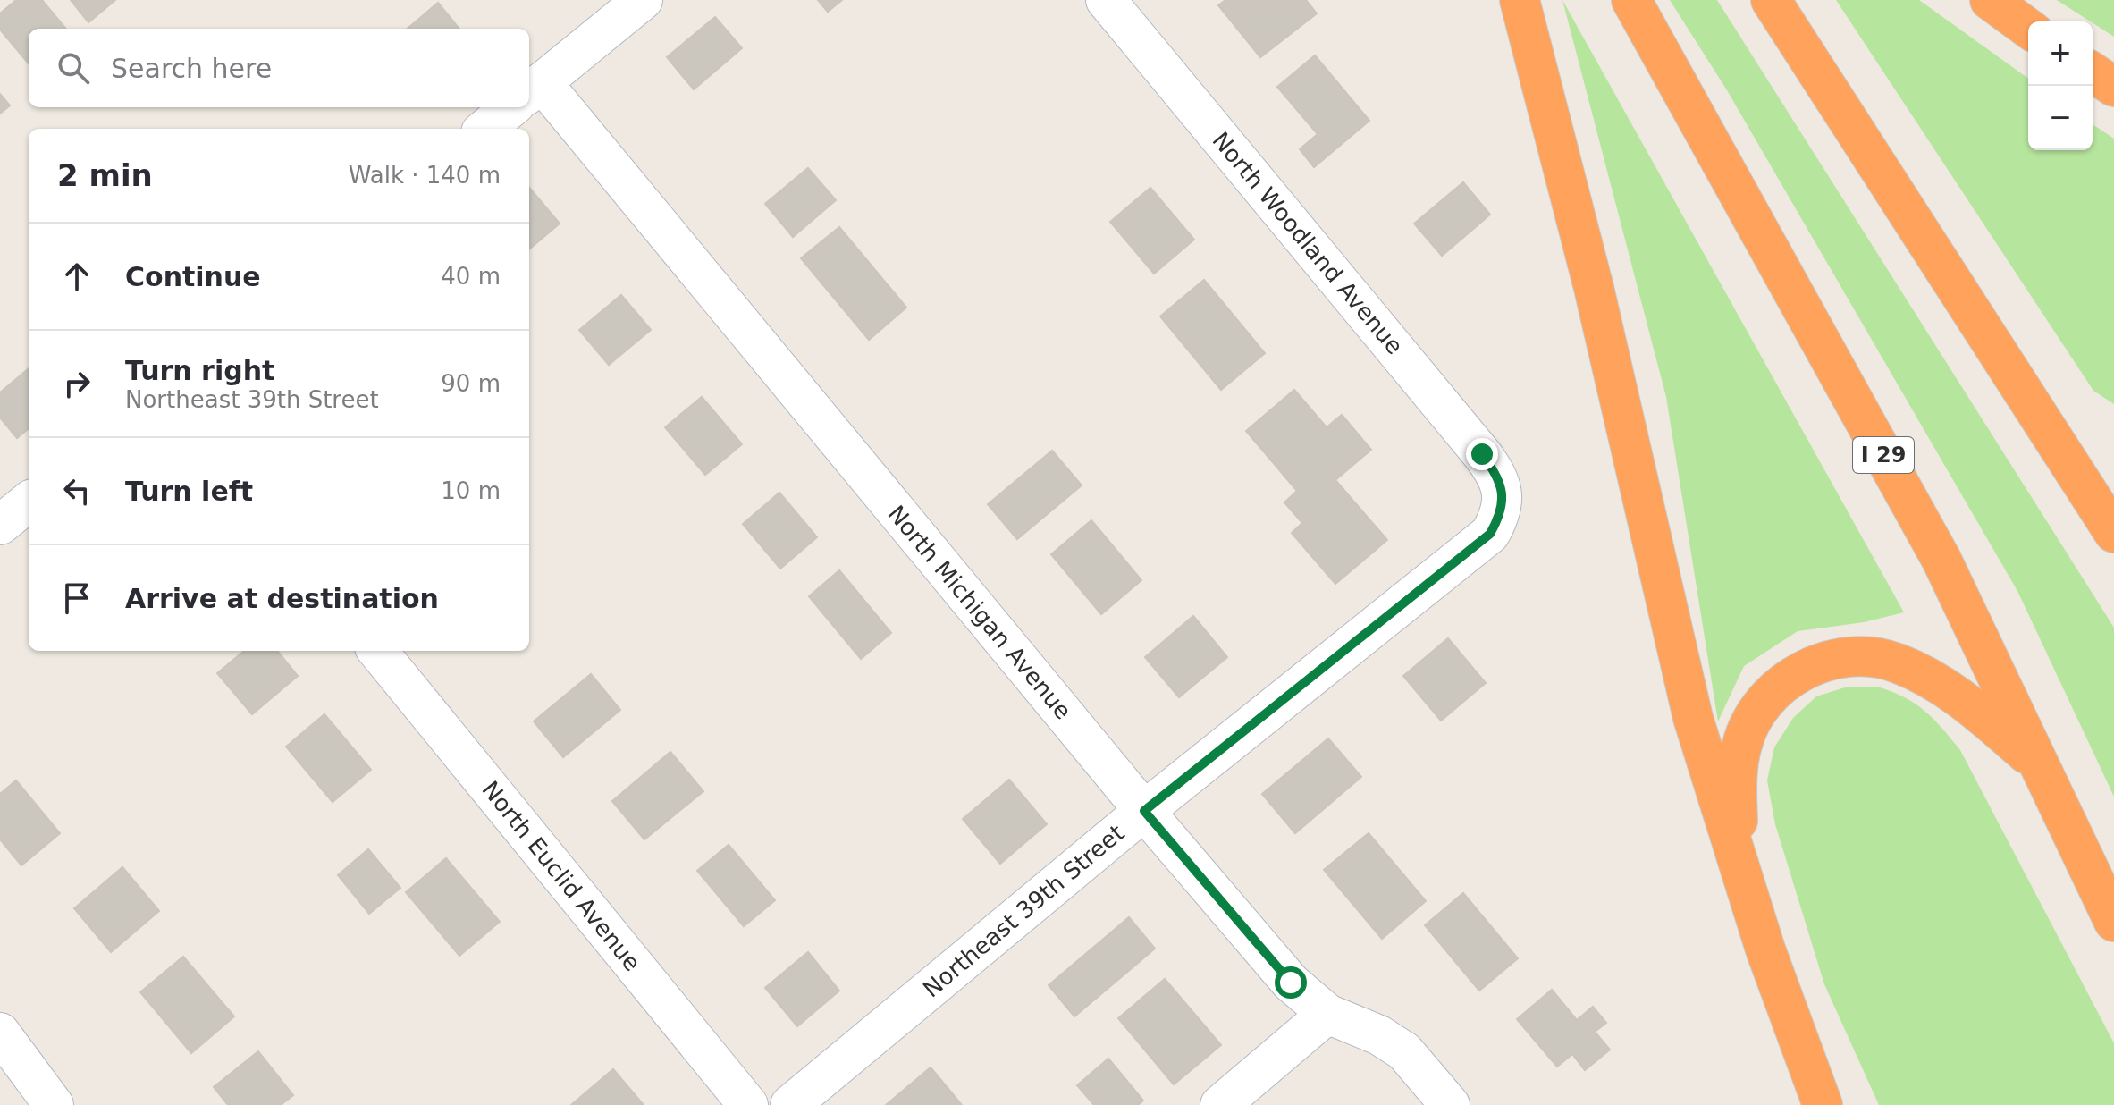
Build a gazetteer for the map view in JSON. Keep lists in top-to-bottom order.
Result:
{
  "streets": {
    "highway": ["I 29"],
    "street": [
      "North Woodland Avenue",
      "North Michigan Avenue",
      "North Euclid Avenue",
      "Northeast 39th Street"
    ]
  },
  "crossings": [
    ["North Woodland Avenue", "Northeast 39th Street"],
    ["North Michigan Avenue", "Northeast 39th Street"]
  ],
  "page": {
    "map_buttons": ["+", "−"],
    "search": "Search here",
    "heading": ["2 min", "Walk · 140 m"],
    "list": [
      ["Continue", "40 m"],
      ["Turn right", "Northeast 39th Street", "90 m"],
      ["Turn left", "10 m"],
      "Arrive at destination"
    ]
  }
}
